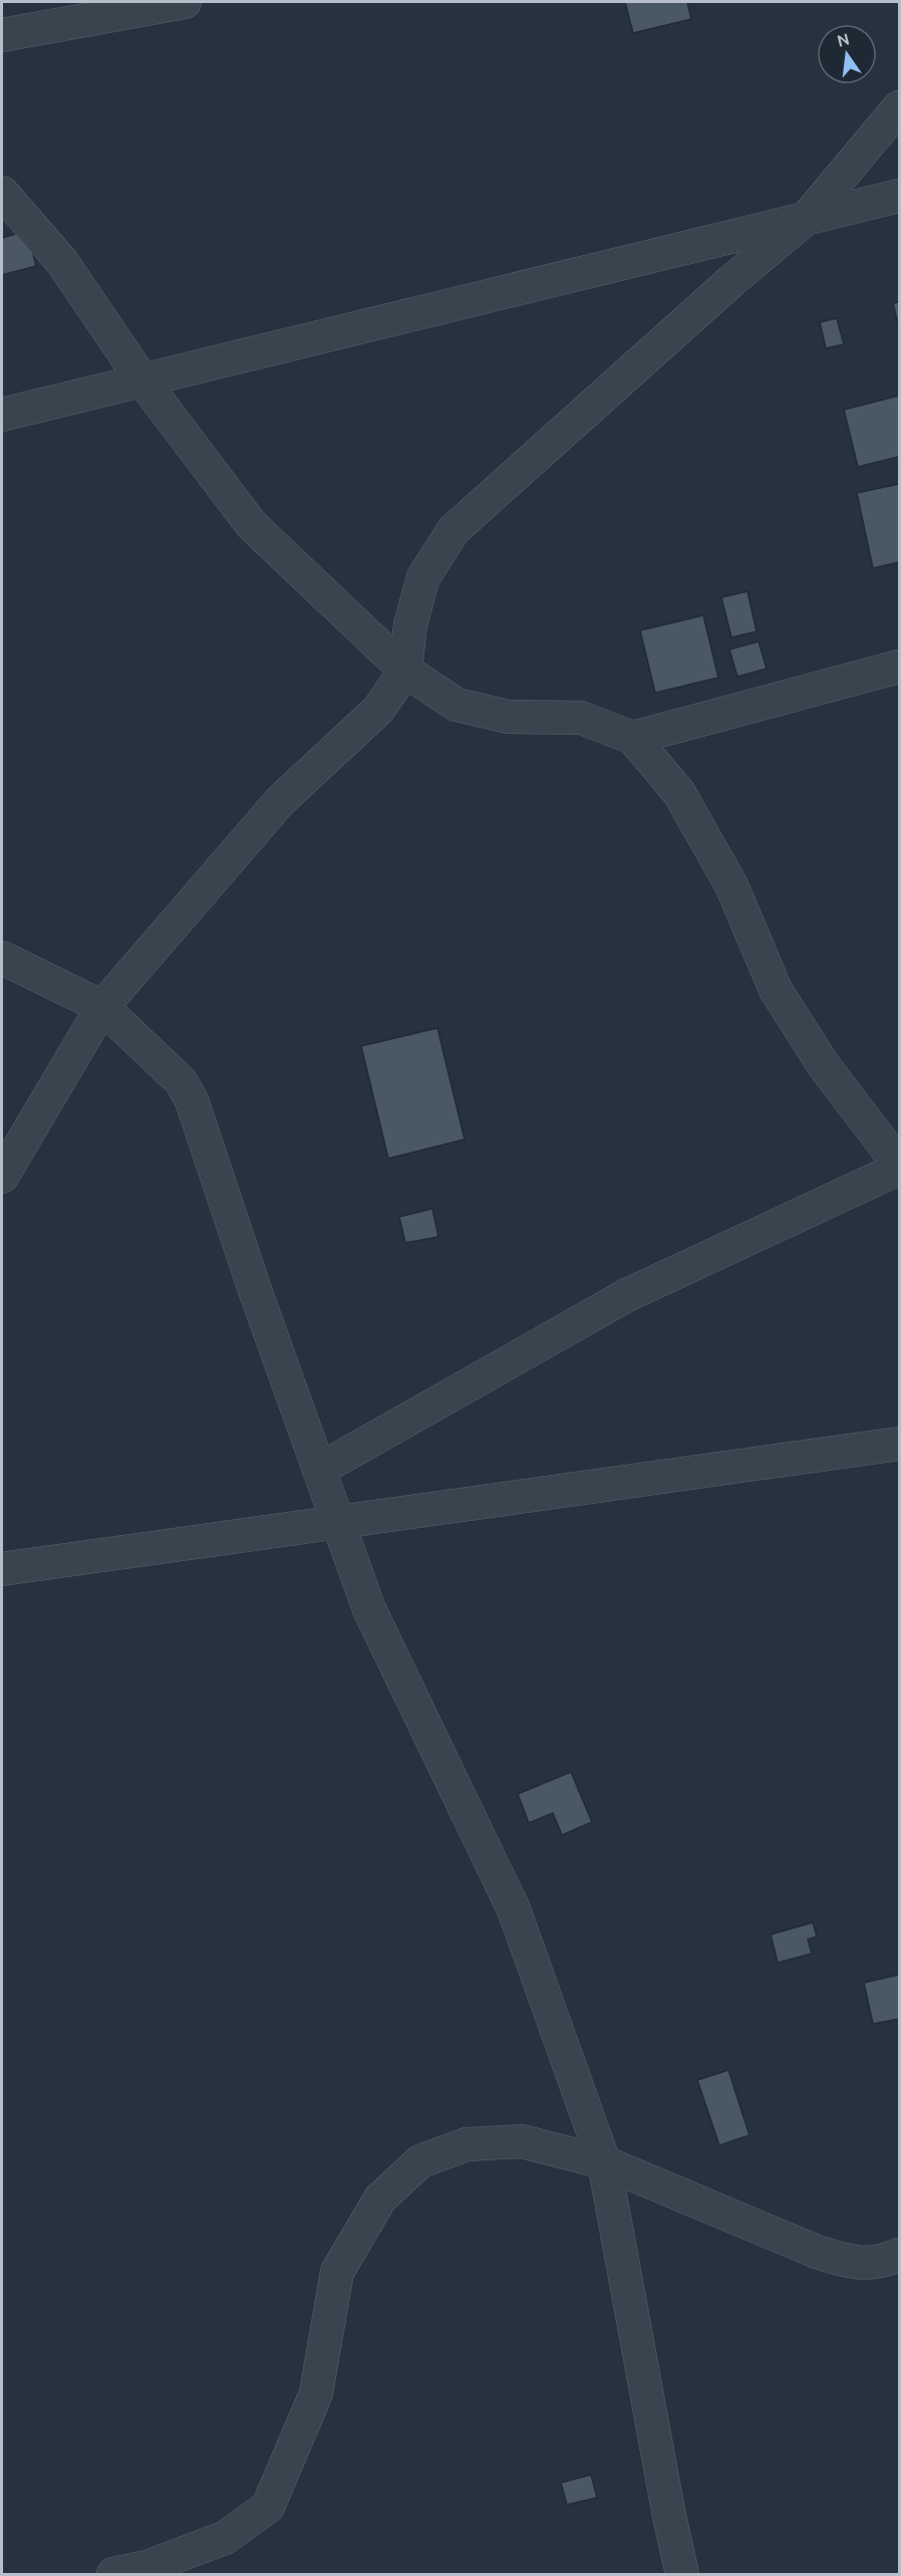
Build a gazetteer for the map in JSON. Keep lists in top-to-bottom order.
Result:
{
  "north": "top"
}
